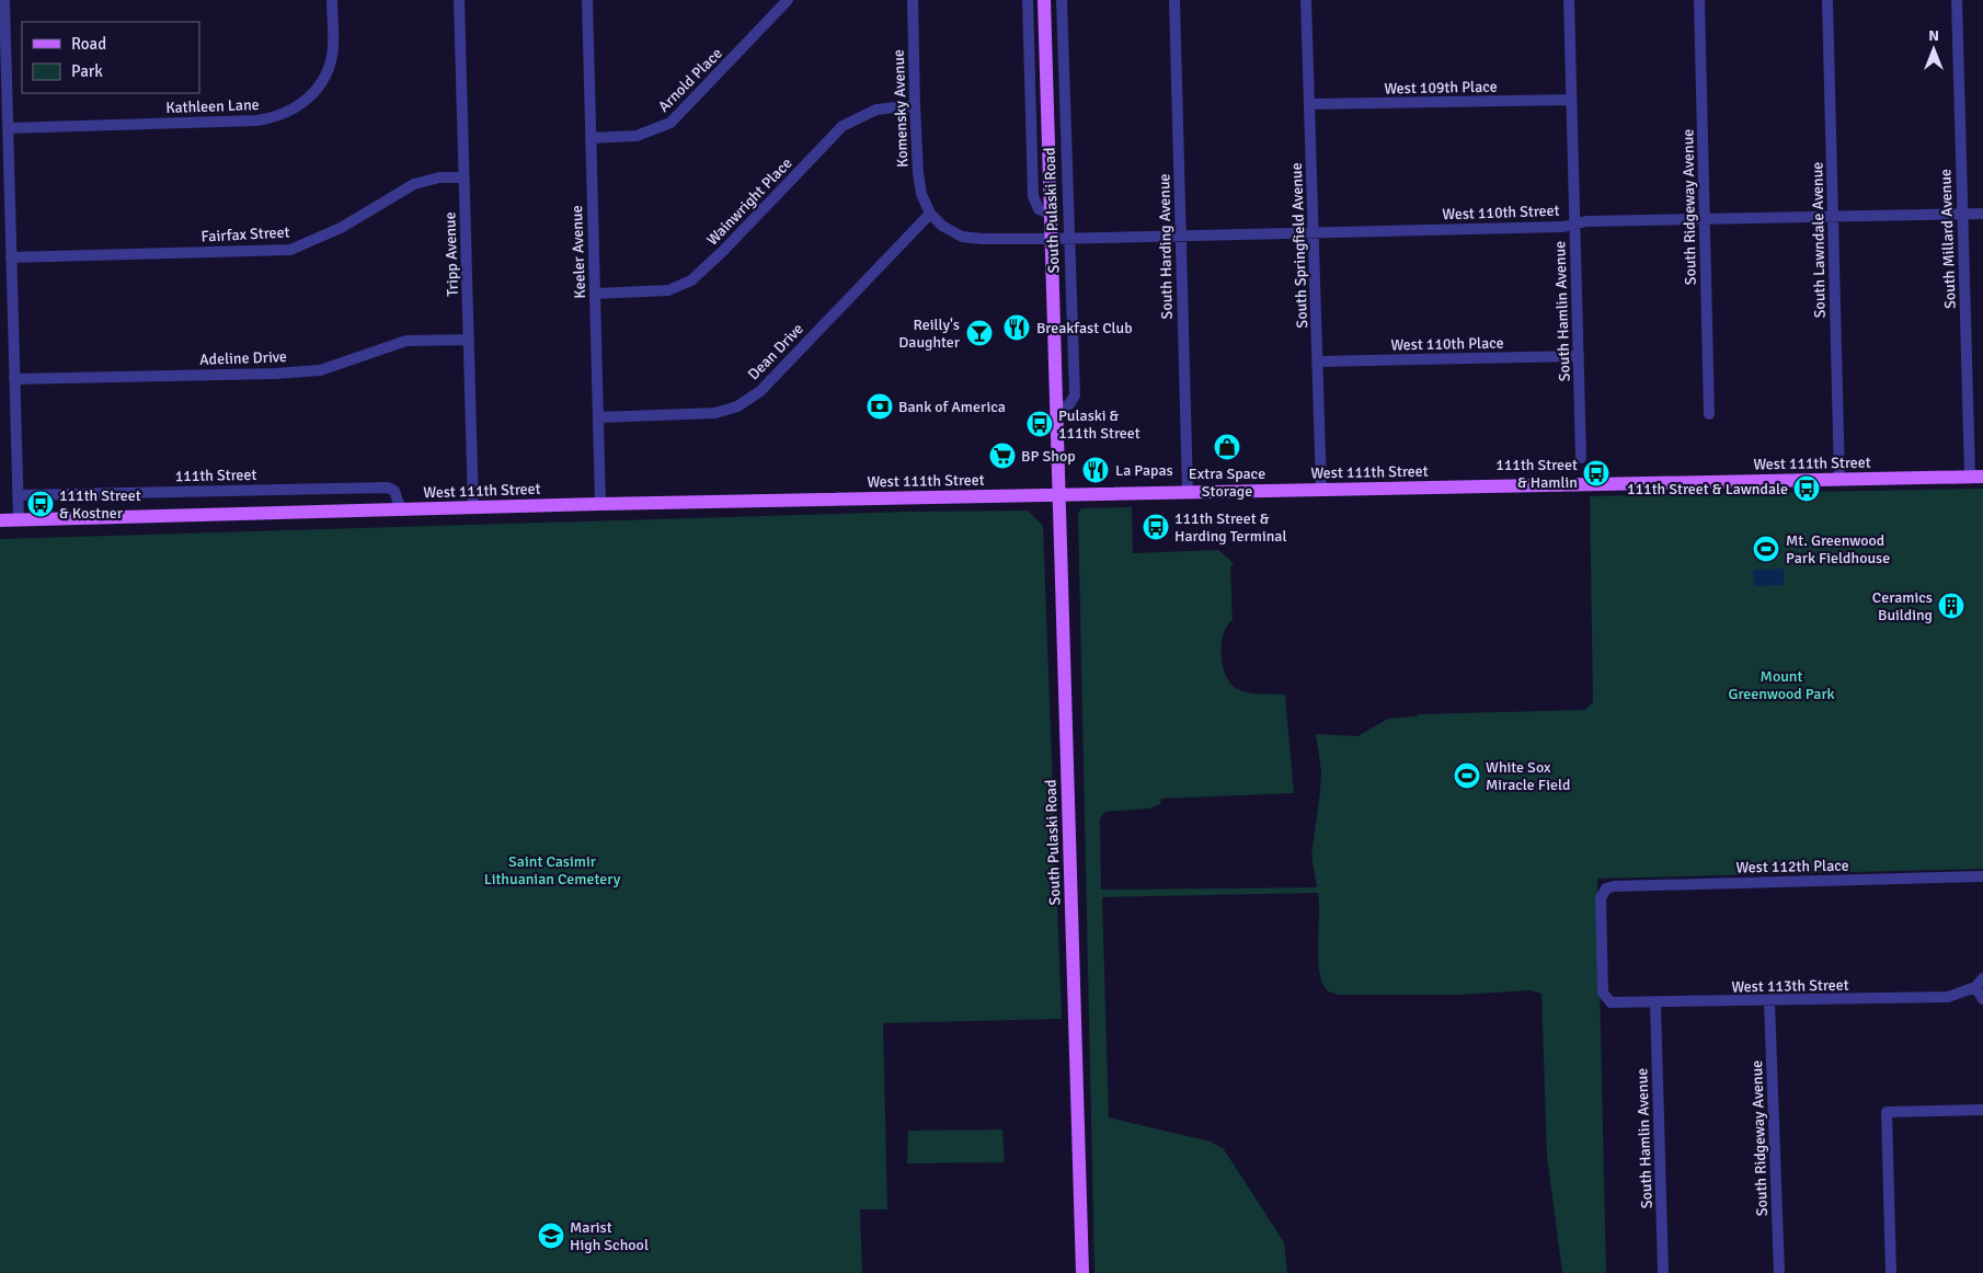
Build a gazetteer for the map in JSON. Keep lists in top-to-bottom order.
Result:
{
  "streets": {
    "main road": ["South Pulaski Road", "West 111th Street"],
    "street": [
      "Arnold Place",
      "West 109th Place",
      "Kathleen Lane",
      "Komensky Avenue",
      "Wainwright Place",
      "South Ridgeway Avenue",
      "West 110th Street",
      "Fairfax Street",
      "South Millard Avenue",
      "South Lawndale Avenue",
      "South Springfield Avenue",
      "South Harding Avenue",
      "Keeler Avenue",
      "Tripp Avenue",
      "South Hamlin Avenue",
      "West 110th Place",
      "Dean Drive",
      "Adeline Drive",
      "111th Street",
      "West 112th Place",
      "West 113th Street"
    ]
  },
  "crossings": [
    ["Arnold Place", "Keeler Avenue"],
    ["West 109th Place", "South Springfield Avenue"],
    ["West 109th Place", "South Hamlin Avenue"],
    ["Komensky Avenue", "Wainwright Place"],
    ["Komensky Avenue", "West 110th Street"],
    ["Komensky Avenue", "Dean Drive"],
    ["Wainwright Place", "Keeler Avenue"],
    ["South Ridgeway Avenue", "West 110th Street"],
    ["South Ridgeway Avenue", "West 113th Street"],
    ["South Pulaski Road", "West 110th Street"],
    ["South Pulaski Road", "West 111th Street"],
    ["West 110th Street", "South Millard Avenue"],
    ["West 110th Street", "South Lawndale Avenue"],
    ["West 110th Street", "South Springfield Avenue"],
    ["West 110th Street", "South Harding Avenue"],
    ["West 110th Street", "South Hamlin Avenue"],
    ["West 110th Street", "Dean Drive"],
    ["Fairfax Street", "Tripp Avenue"],
    ["South Millard Avenue", "West 111th Street"],
    ["South Lawndale Avenue", "West 111th Street"],
    ["South Springfield Avenue", "West 110th Place"],
    ["South Springfield Avenue", "West 111th Street"],
    ["South Harding Avenue", "West 111th Street"],
    ["Keeler Avenue", "Dean Drive"],
    ["Keeler Avenue", "West 111th Street"],
    ["Tripp Avenue", "Adeline Drive"],
    ["Tripp Avenue", "West 111th Street"],
    ["South Hamlin Avenue", "West 110th Place"],
    ["South Hamlin Avenue", "West 113th Street"],
    ["West 111th Street", "111th Street"],
    ["West 112th Place", "West 113th Street"]
  ],
  "parks": ["Mount Greenwood Park", "Saint Casimir Lithuanian Cemetery"],
  "places": {
    "restaurant": ["Breakfast Club", "La Papas"],
    "bar": ["Reilly's Daughter"],
    "bank": ["Bank of America"],
    "bus stop": [
      "Pulaski & 111th Street",
      "111th Street & Hamlin",
      "111th Street & Lawndale",
      "111th Street & Kostner",
      "111th Street & Harding Terminal"
    ],
    "shop": ["Extra Space Storage"],
    "supermarket": ["BP Shop"],
    "sports": ["Mt. Greenwood Park Fieldhouse", "White Sox Miracle Field"],
    "building": ["Ceramics Building"],
    "school or university": ["Marist High School"]
  },
  "legend": ["Road", "Park"],
  "north": "top"
}
